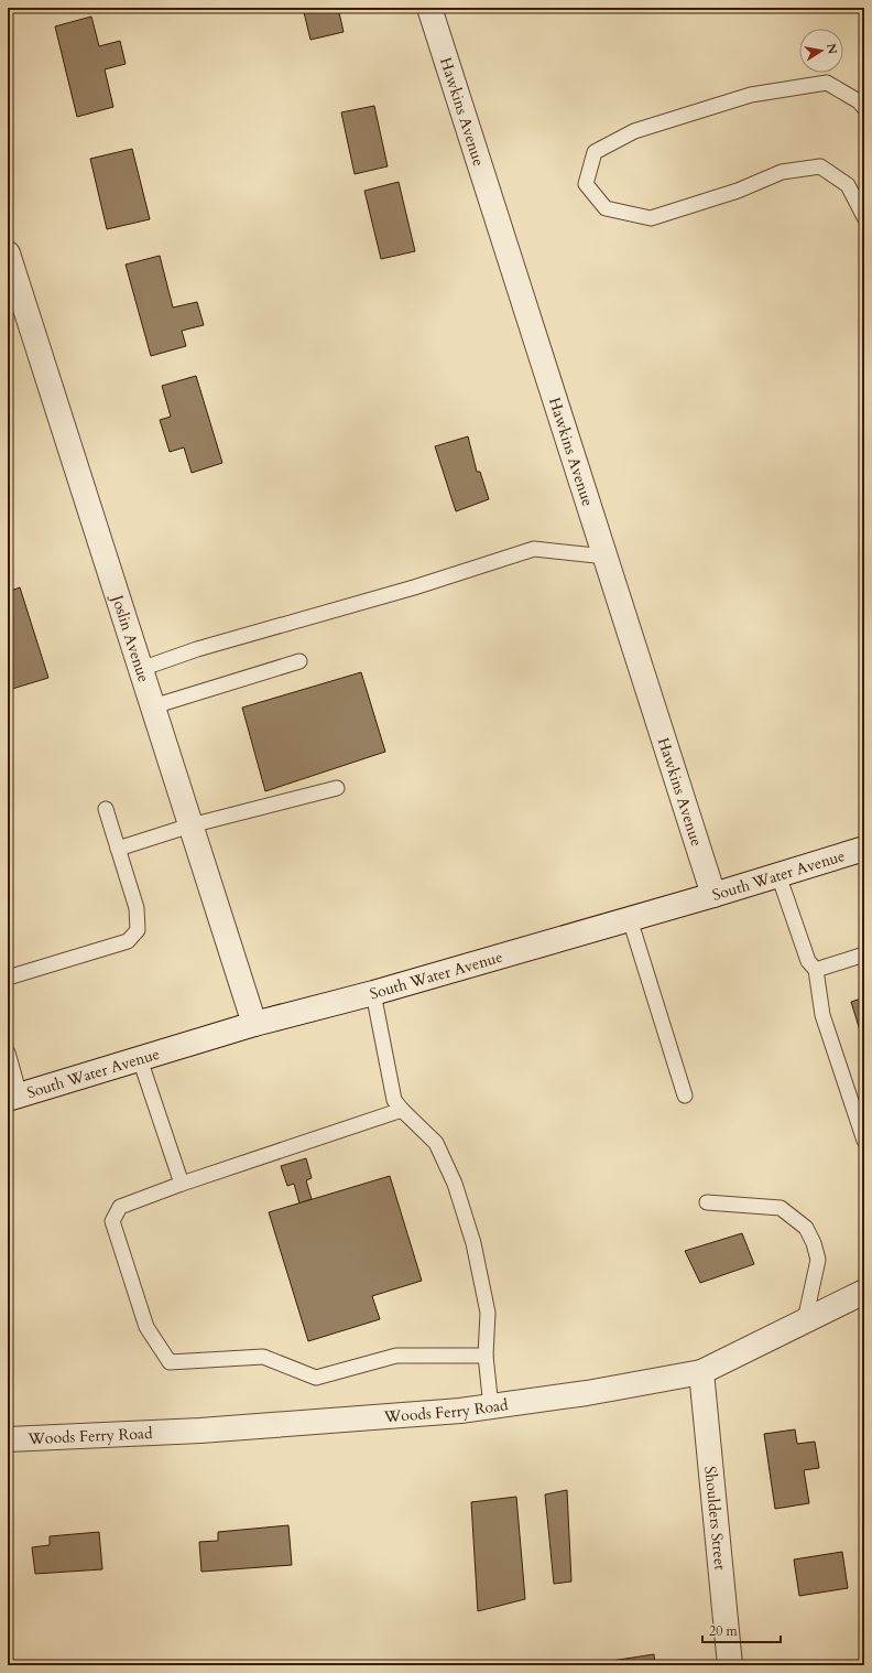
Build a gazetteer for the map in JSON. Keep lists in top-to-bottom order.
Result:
{
  "streets": {
    "street": [
      "Hawkins Avenue",
      "Joslin Avenue",
      "South Water Avenue",
      "Woods Ferry Road",
      "Shoulders Street"
    ]
  },
  "crossings": [
    ["Hawkins Avenue", "South Water Avenue"],
    ["Joslin Avenue", "South Water Avenue"],
    ["Woods Ferry Road", "Shoulders Street"]
  ],
  "scale_bar": "20 m",
  "north": "right"
}
